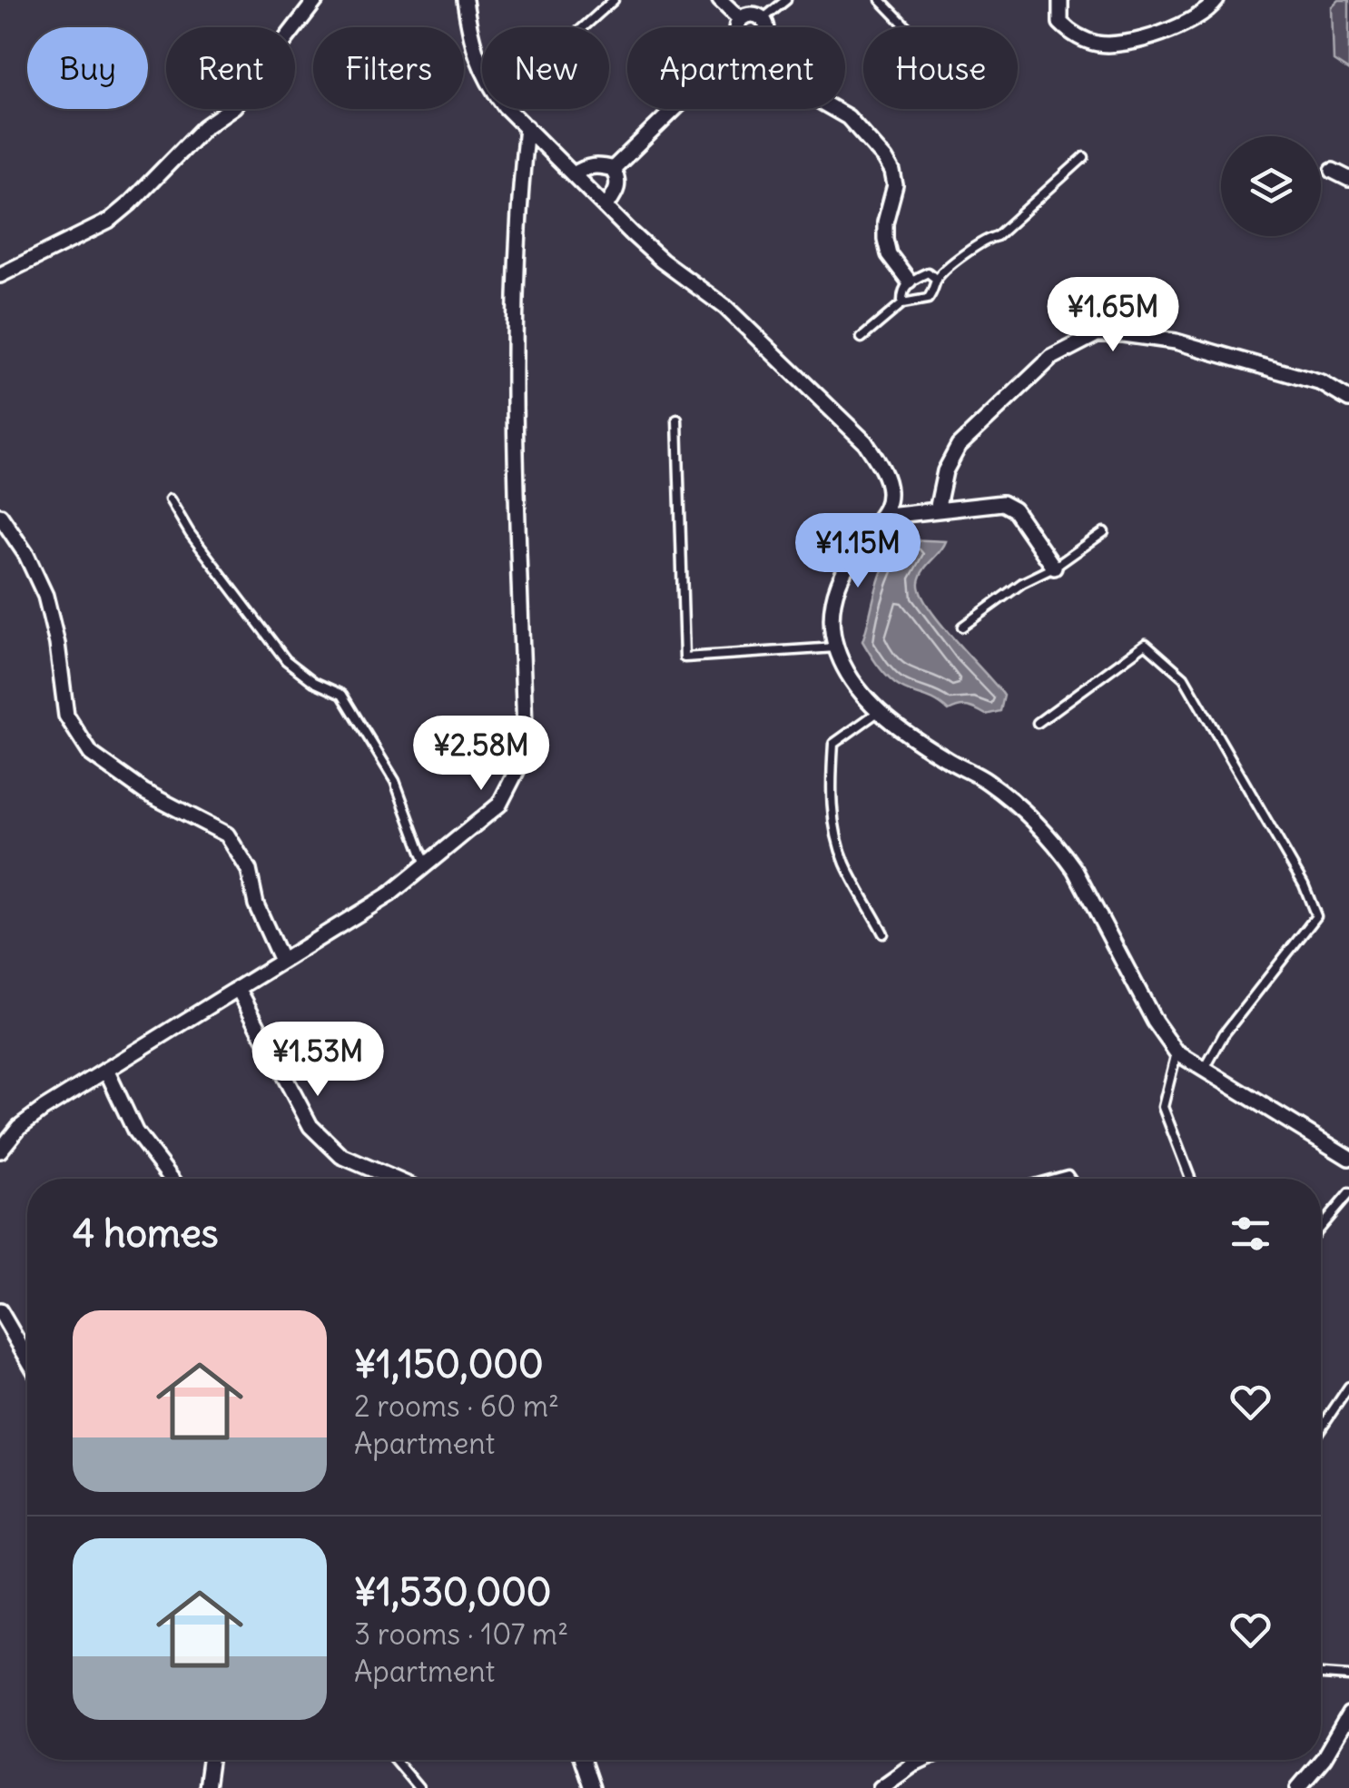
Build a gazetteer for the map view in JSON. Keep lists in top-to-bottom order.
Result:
{
  "page": {
    "chip": [
      "Buy",
      "Rent",
      "Filters",
      "New",
      "Apartment",
      "House"
    ],
    "price": [
      "¥1.65M",
      "¥1.15M",
      "¥2.58M",
      "¥1.53M"
    ],
    "heading": "4 homes",
    "list": [
      {
        "name": "¥1,150,000",
        "note": "2 rooms · 60 m² · Apartment"
      },
      {
        "name": "¥1,530,000",
        "note": "3 rooms · 107 m² · Apartment"
      }
    ]
  }
}
